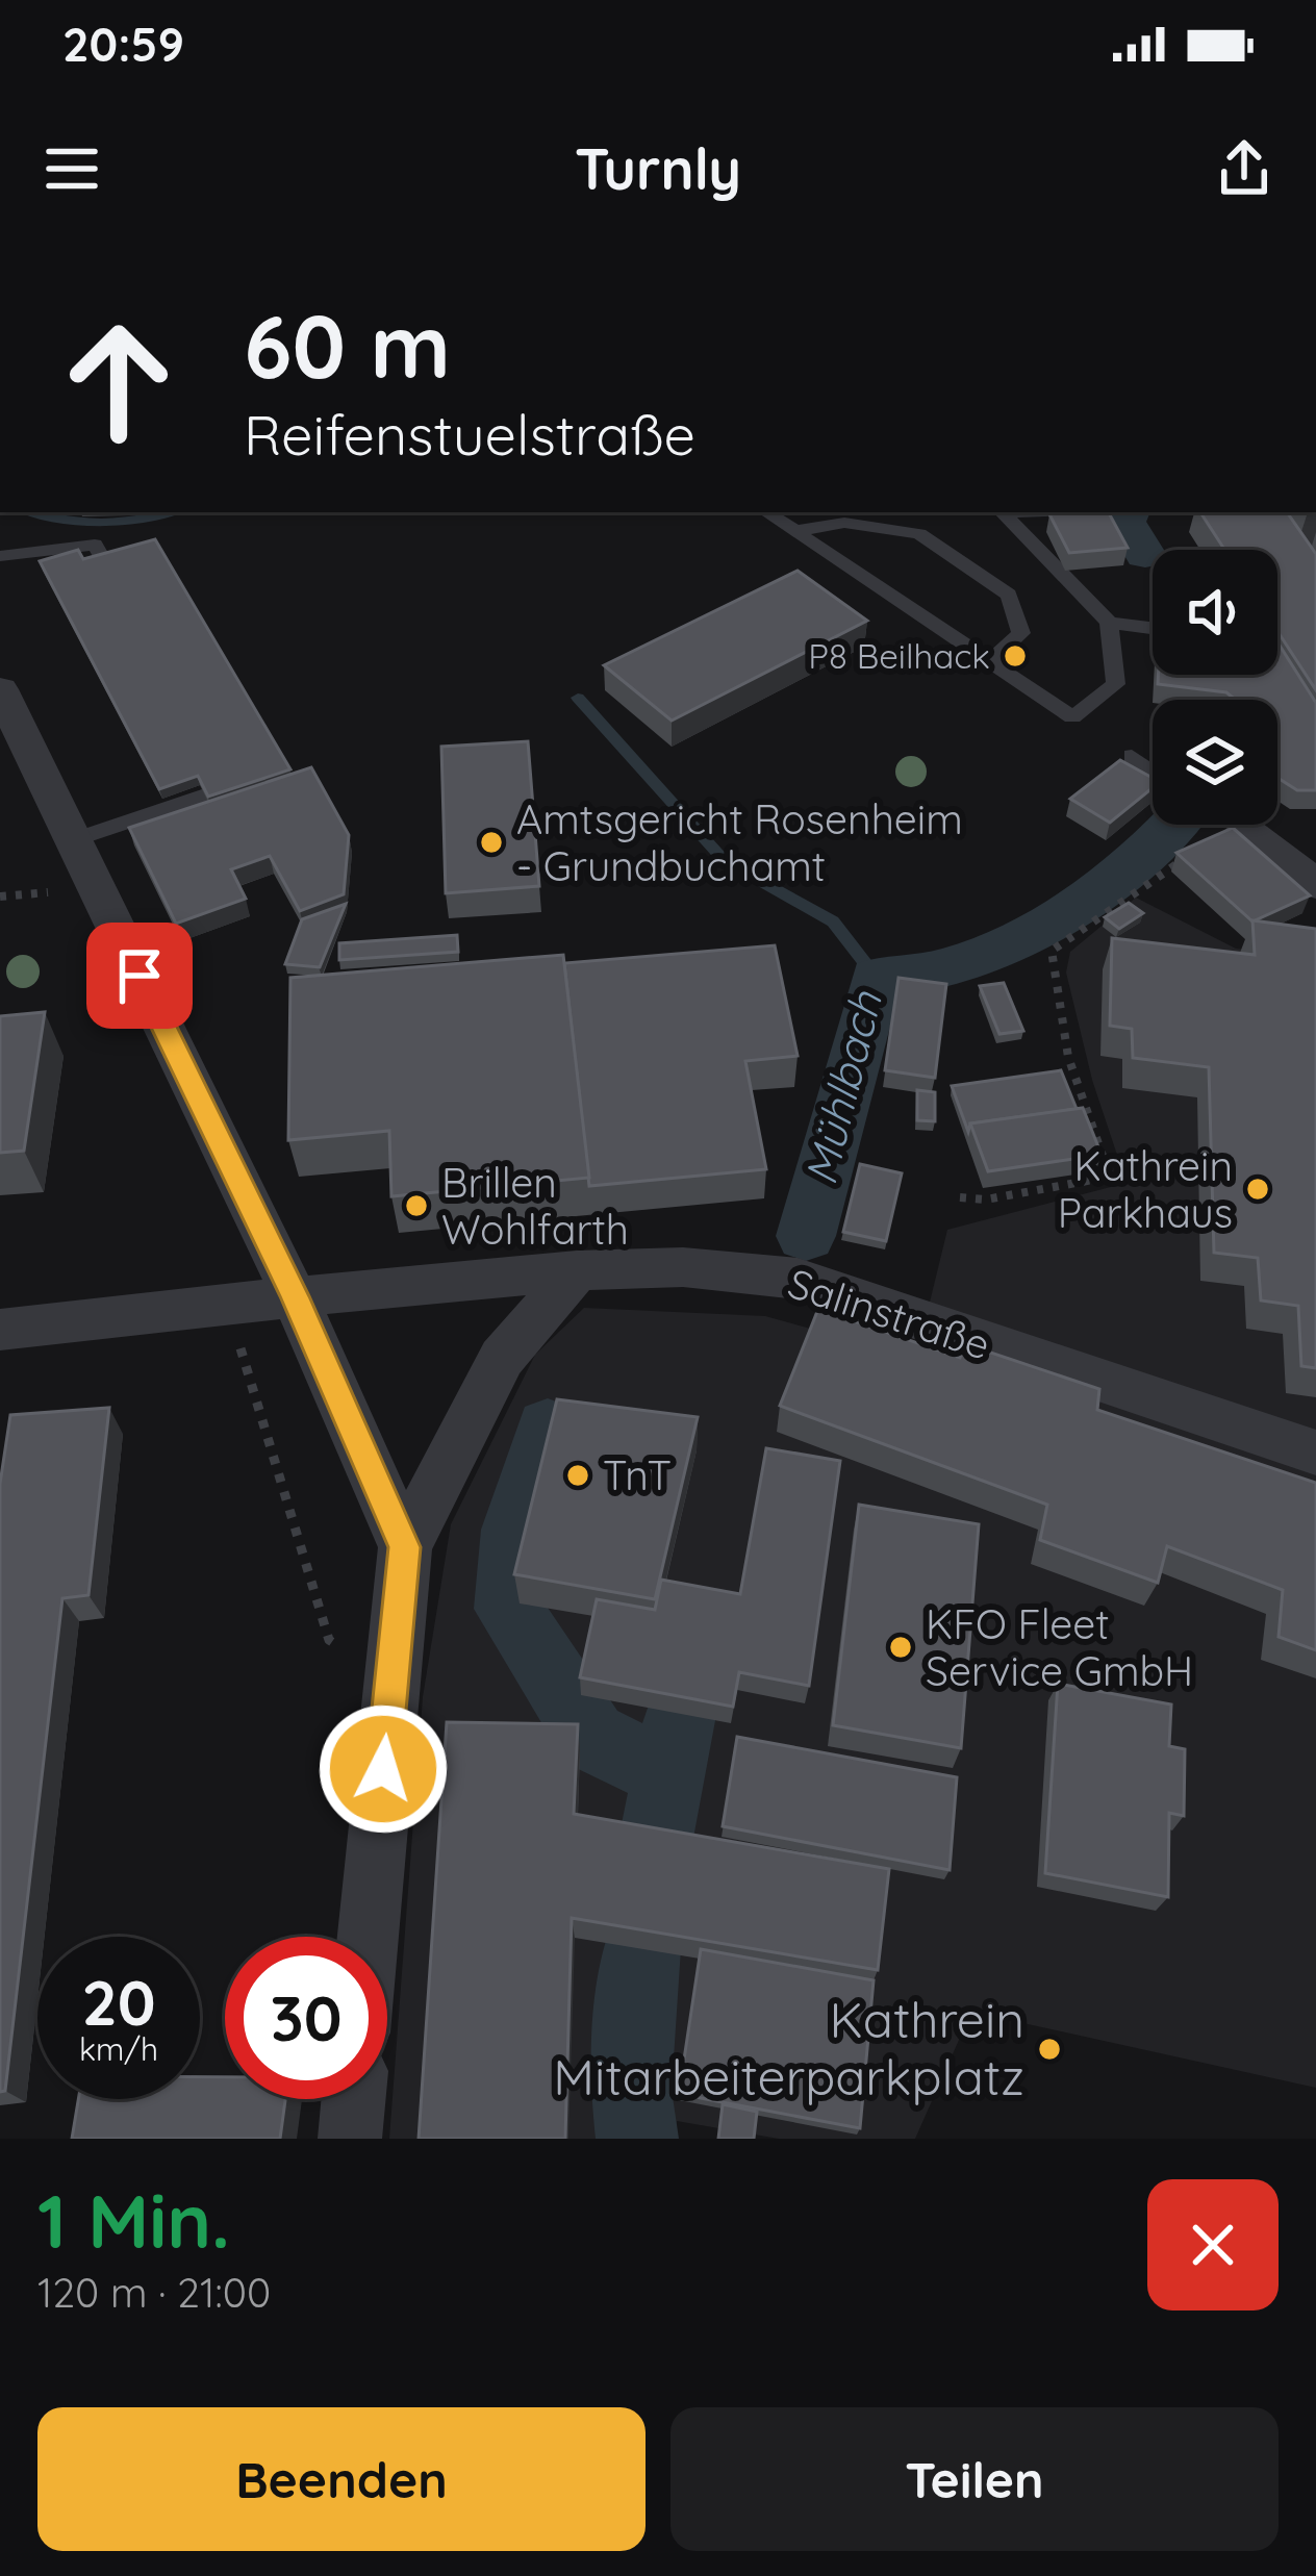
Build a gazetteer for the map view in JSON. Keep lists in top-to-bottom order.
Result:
{
  "streets": {
    "street": ["Salinstraße"]
  },
  "water": ["Mühlbach"],
  "places": [
    "P8 Beilhack",
    "Amtsgericht Rosenheim - Grundbuchamt",
    "Kathrein Parkhaus",
    "Brillen Wohlfarth",
    "TnT",
    "KFO Fleet Service GmbH",
    "Kathrein Mitarbeiterparkplatz"
  ],
  "page": {
    "status": "20:59",
    "header": "Turnly",
    "turn": ["60 m", "Reifenstuelstraße"],
    "speed": "20 km/h",
    "limit": "30",
    "heading": ["1 Min.", "120 m · 21:00"],
    "buttons": ["Beenden", "Teilen"]
  }
}
